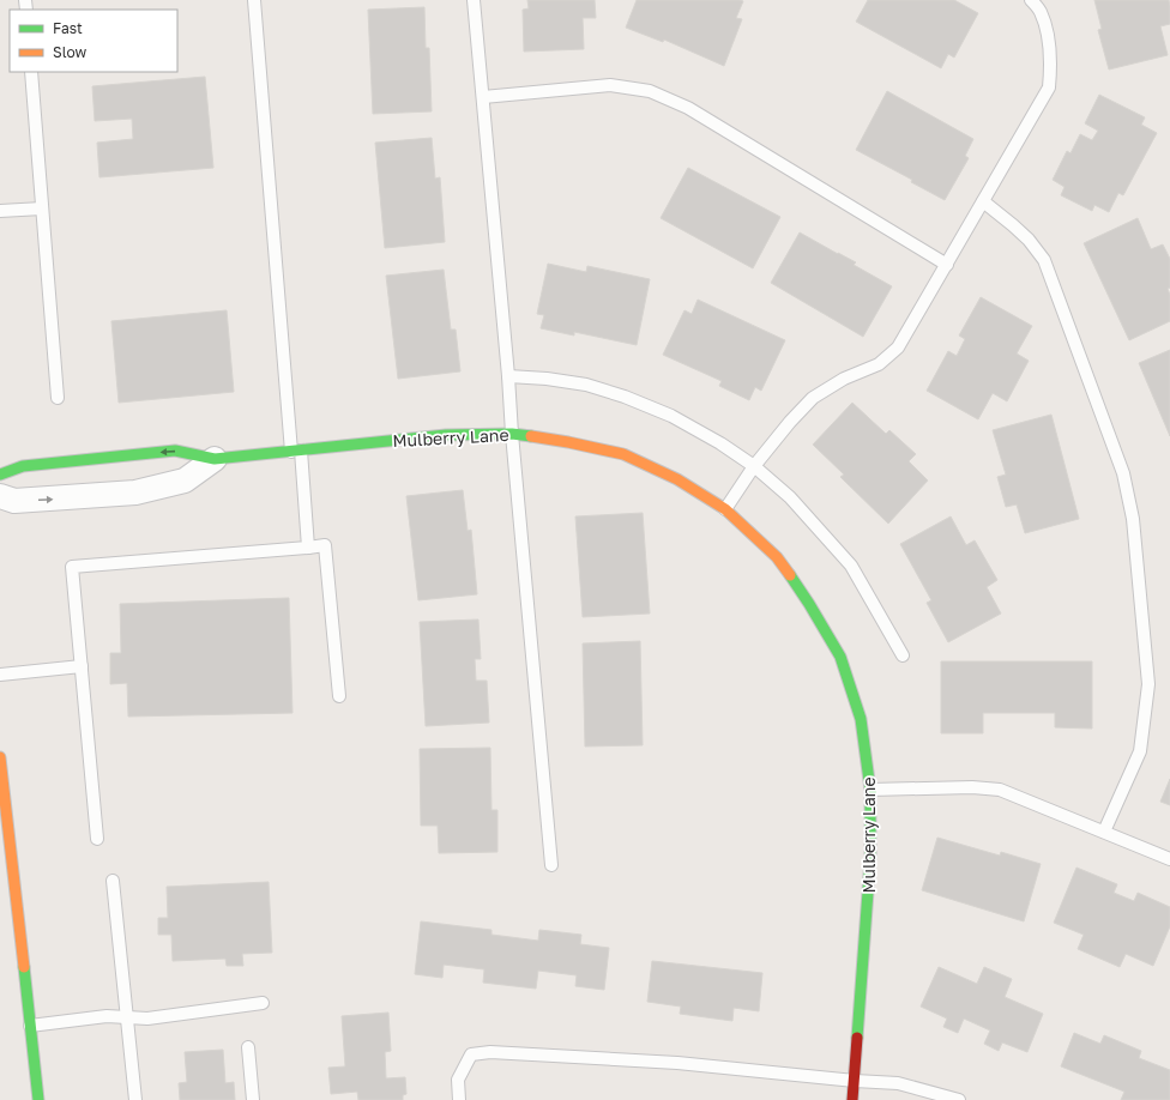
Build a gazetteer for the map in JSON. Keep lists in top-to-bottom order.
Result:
{
  "streets": {
    "street": ["Mulberry Lane"]
  },
  "legend": ["Fast", "Slow"]
}
